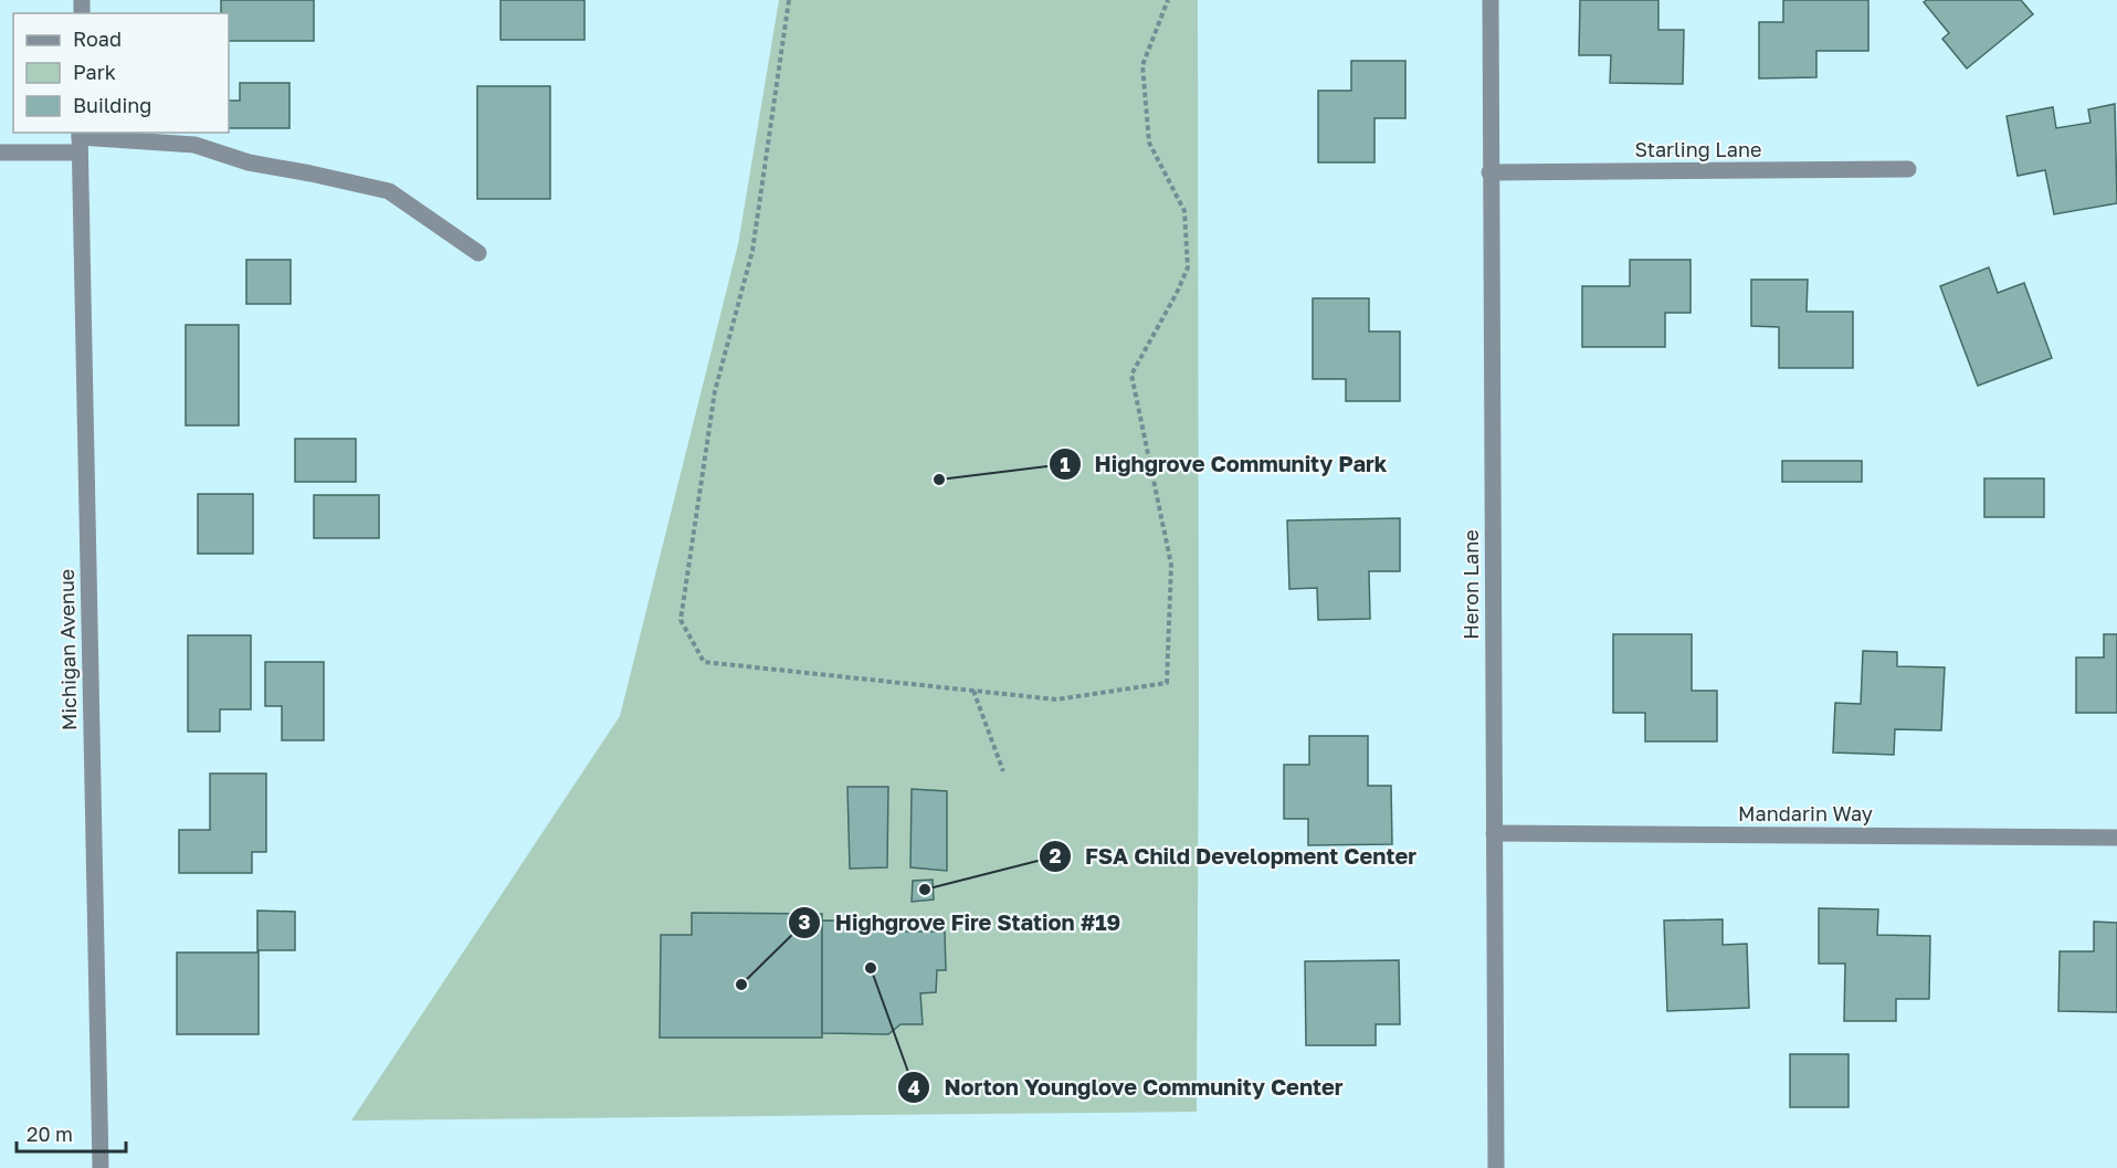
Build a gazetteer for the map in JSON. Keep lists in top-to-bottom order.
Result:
{
  "streets": {
    "street": [
      "Starling Lane",
      "Heron Lane",
      "Michigan Avenue",
      "Mandarin Way"
    ]
  },
  "crossings": [
    ["Starling Lane", "Heron Lane"],
    ["Heron Lane", "Mandarin Way"]
  ],
  "places": [
    "Highgrove Community Park",
    "FSA Child Development Center",
    "Norton Younglove Community Center",
    "Highgrove Fire Station #19"
  ],
  "legend": ["Road", "Park", "Building"],
  "scale_bar": "20 m"
}
